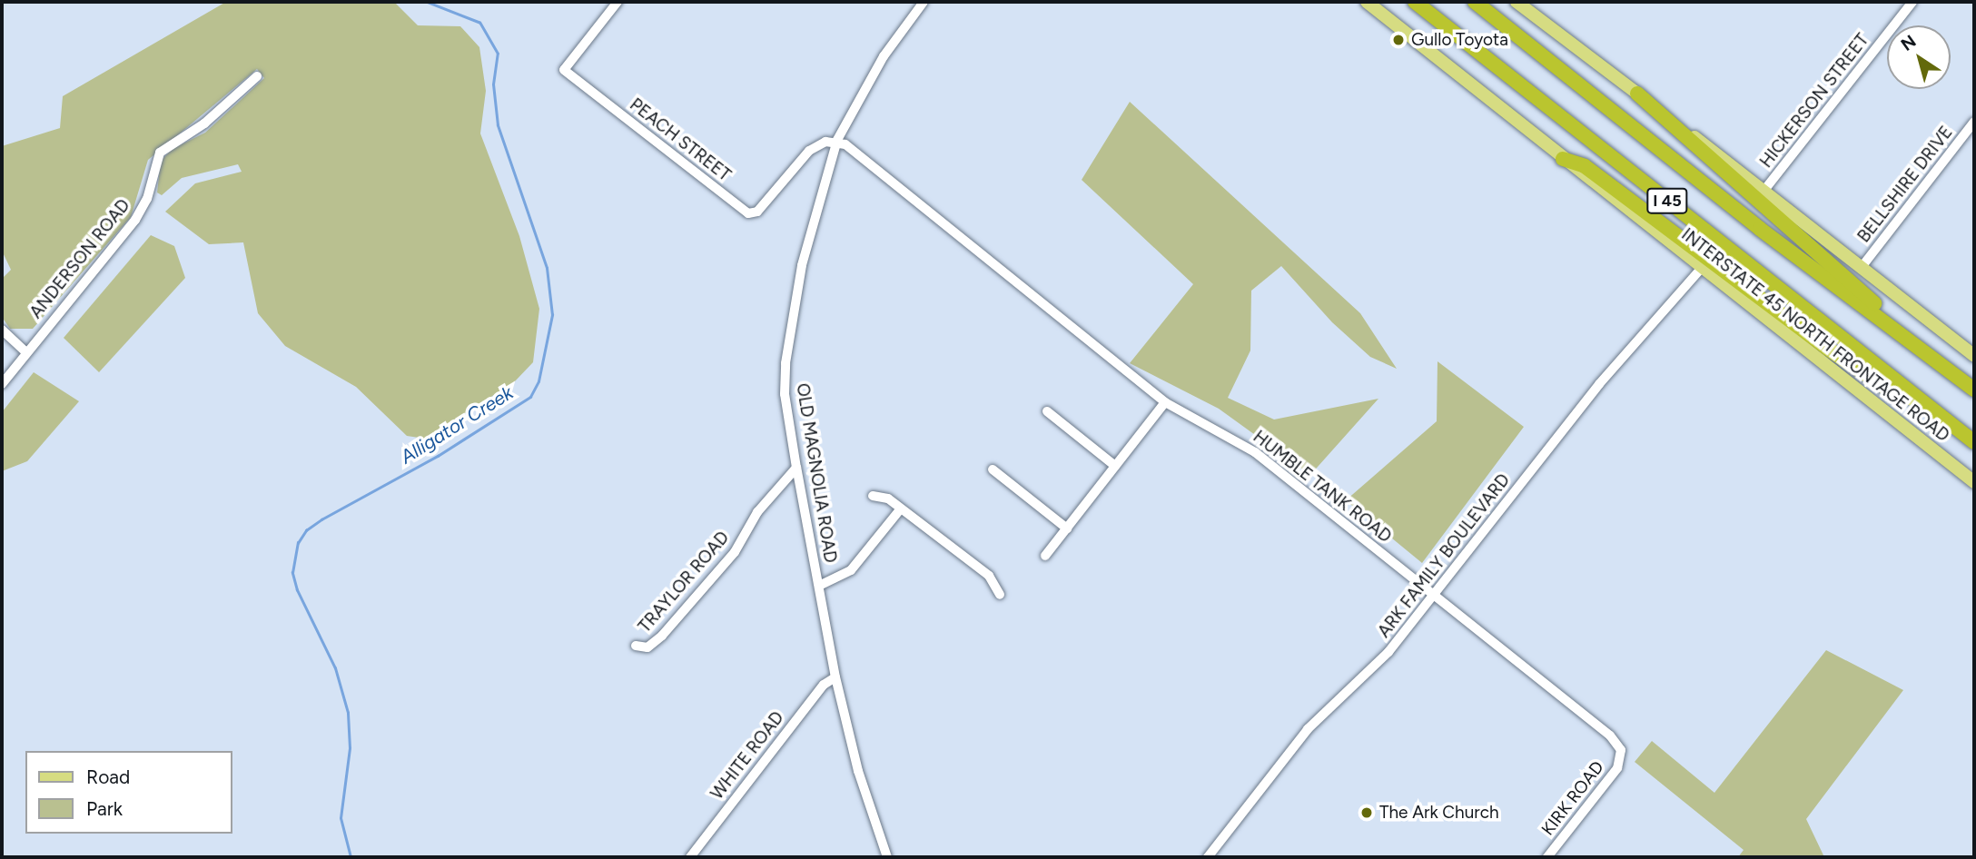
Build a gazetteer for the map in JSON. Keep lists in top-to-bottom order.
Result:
{
  "streets": {
    "highway": ["I 45"],
    "main road": ["INTERSTATE 45 NORTH FRONTAGE ROAD"],
    "street": [
      "HICKERSON STREET",
      "PEACH STREET",
      "BELLSHIRE DRIVE",
      "ANDERSON ROAD",
      "OLD MAGNOLIA ROAD",
      "HUMBLE TANK ROAD",
      "ARK FAMILY BOULEVARD",
      "TRAYLOR ROAD",
      "WHITE ROAD",
      "KIRK ROAD"
    ]
  },
  "crossings": [
    ["PEACH STREET", "OLD MAGNOLIA ROAD"],
    ["PEACH STREET", "HUMBLE TANK ROAD"],
    ["INTERSTATE 45 NORTH FRONTAGE ROAD", "ARK FAMILY BOULEVARD"],
    ["OLD MAGNOLIA ROAD", "HUMBLE TANK ROAD"],
    ["OLD MAGNOLIA ROAD", "TRAYLOR ROAD"],
    ["OLD MAGNOLIA ROAD", "WHITE ROAD"],
    ["HUMBLE TANK ROAD", "ARK FAMILY BOULEVARD"],
    ["HUMBLE TANK ROAD", "KIRK ROAD"]
  ],
  "water": ["Alligator Creek"],
  "places": ["Gullo Toyota", "The Ark Church"],
  "legend": ["Road", "Park"],
  "north": "top left"
}
